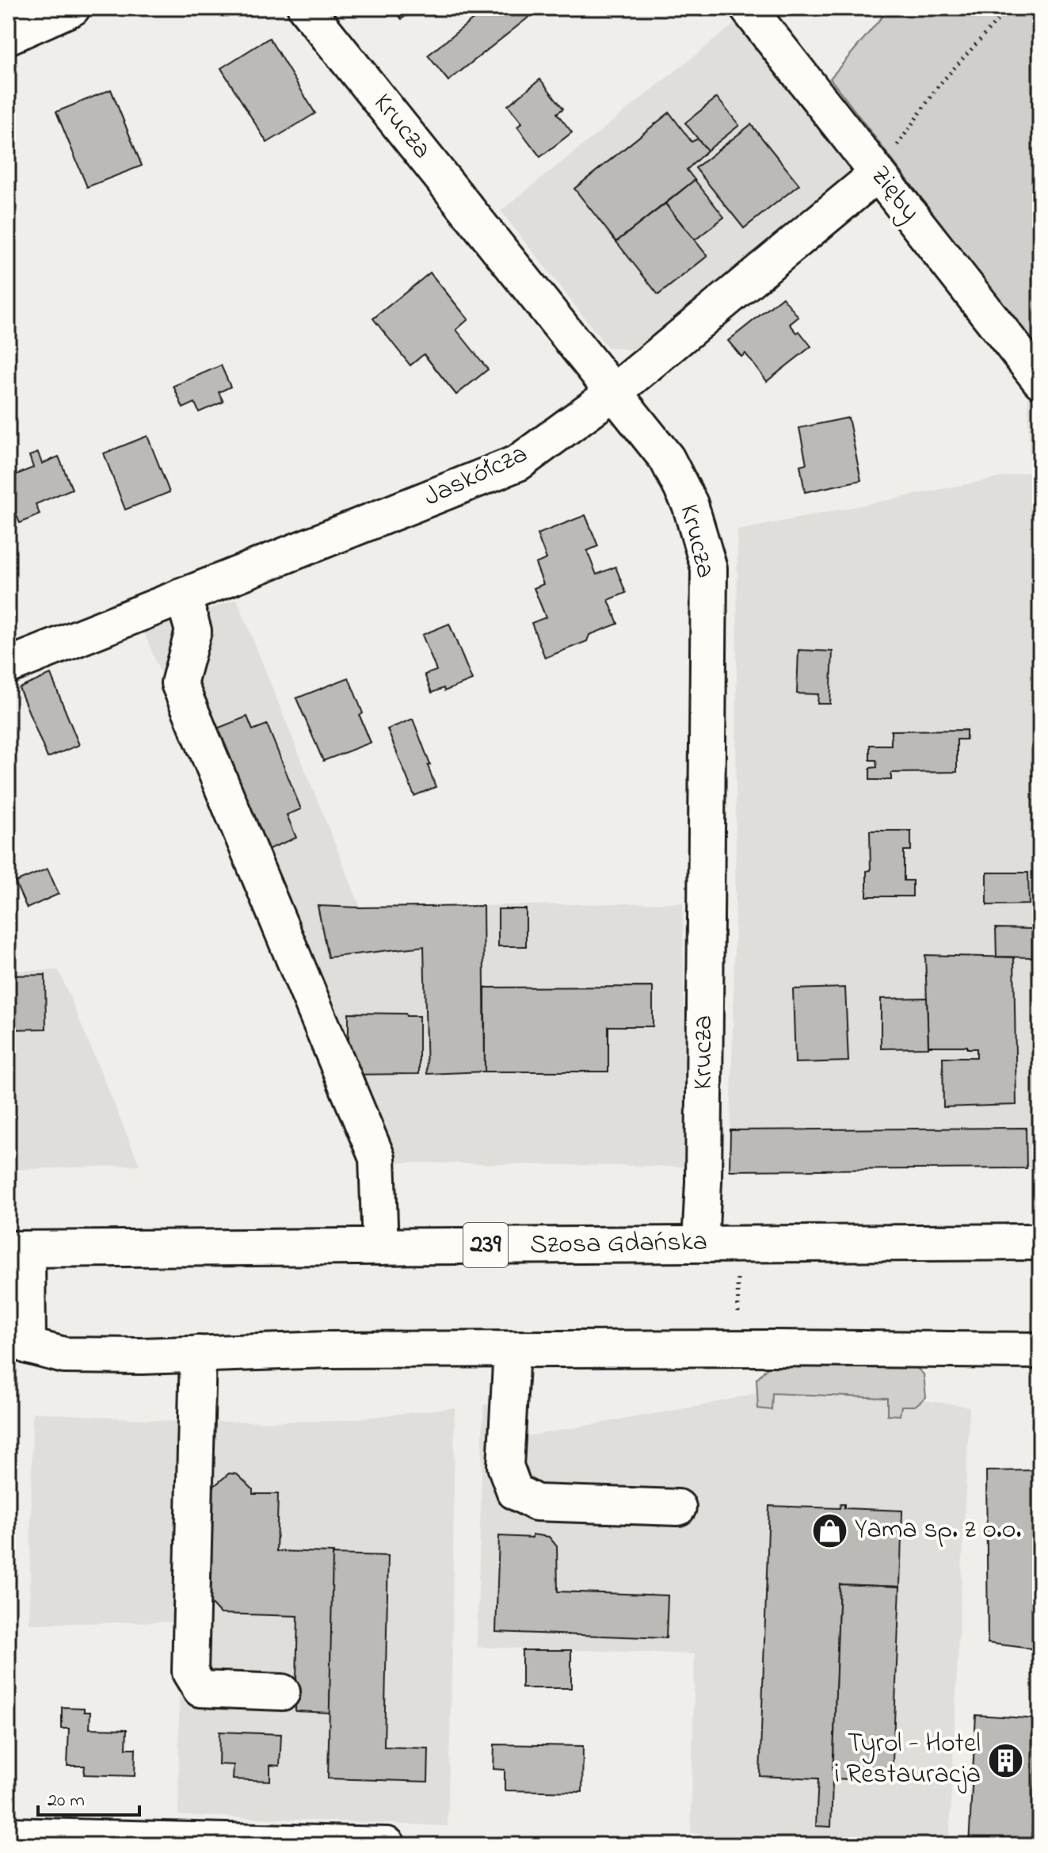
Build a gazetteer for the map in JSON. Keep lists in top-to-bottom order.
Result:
{
  "streets": {
    "street": [
      "Krucza",
      "Zięby",
      "Jaskółcza",
      "Szosa Gdańska",
      "239"
    ]
  },
  "crossings": [
    ["Krucza", "Jaskółcza"],
    ["Krucza", "Szosa Gdańska"],
    ["Zięby", "Jaskółcza"]
  ],
  "places": {
    "shop": ["Yama sp. z o.o."],
    "building": ["Tyrol - Hotel i Restauracja"]
  },
  "scale_bar": "20 m"
}
